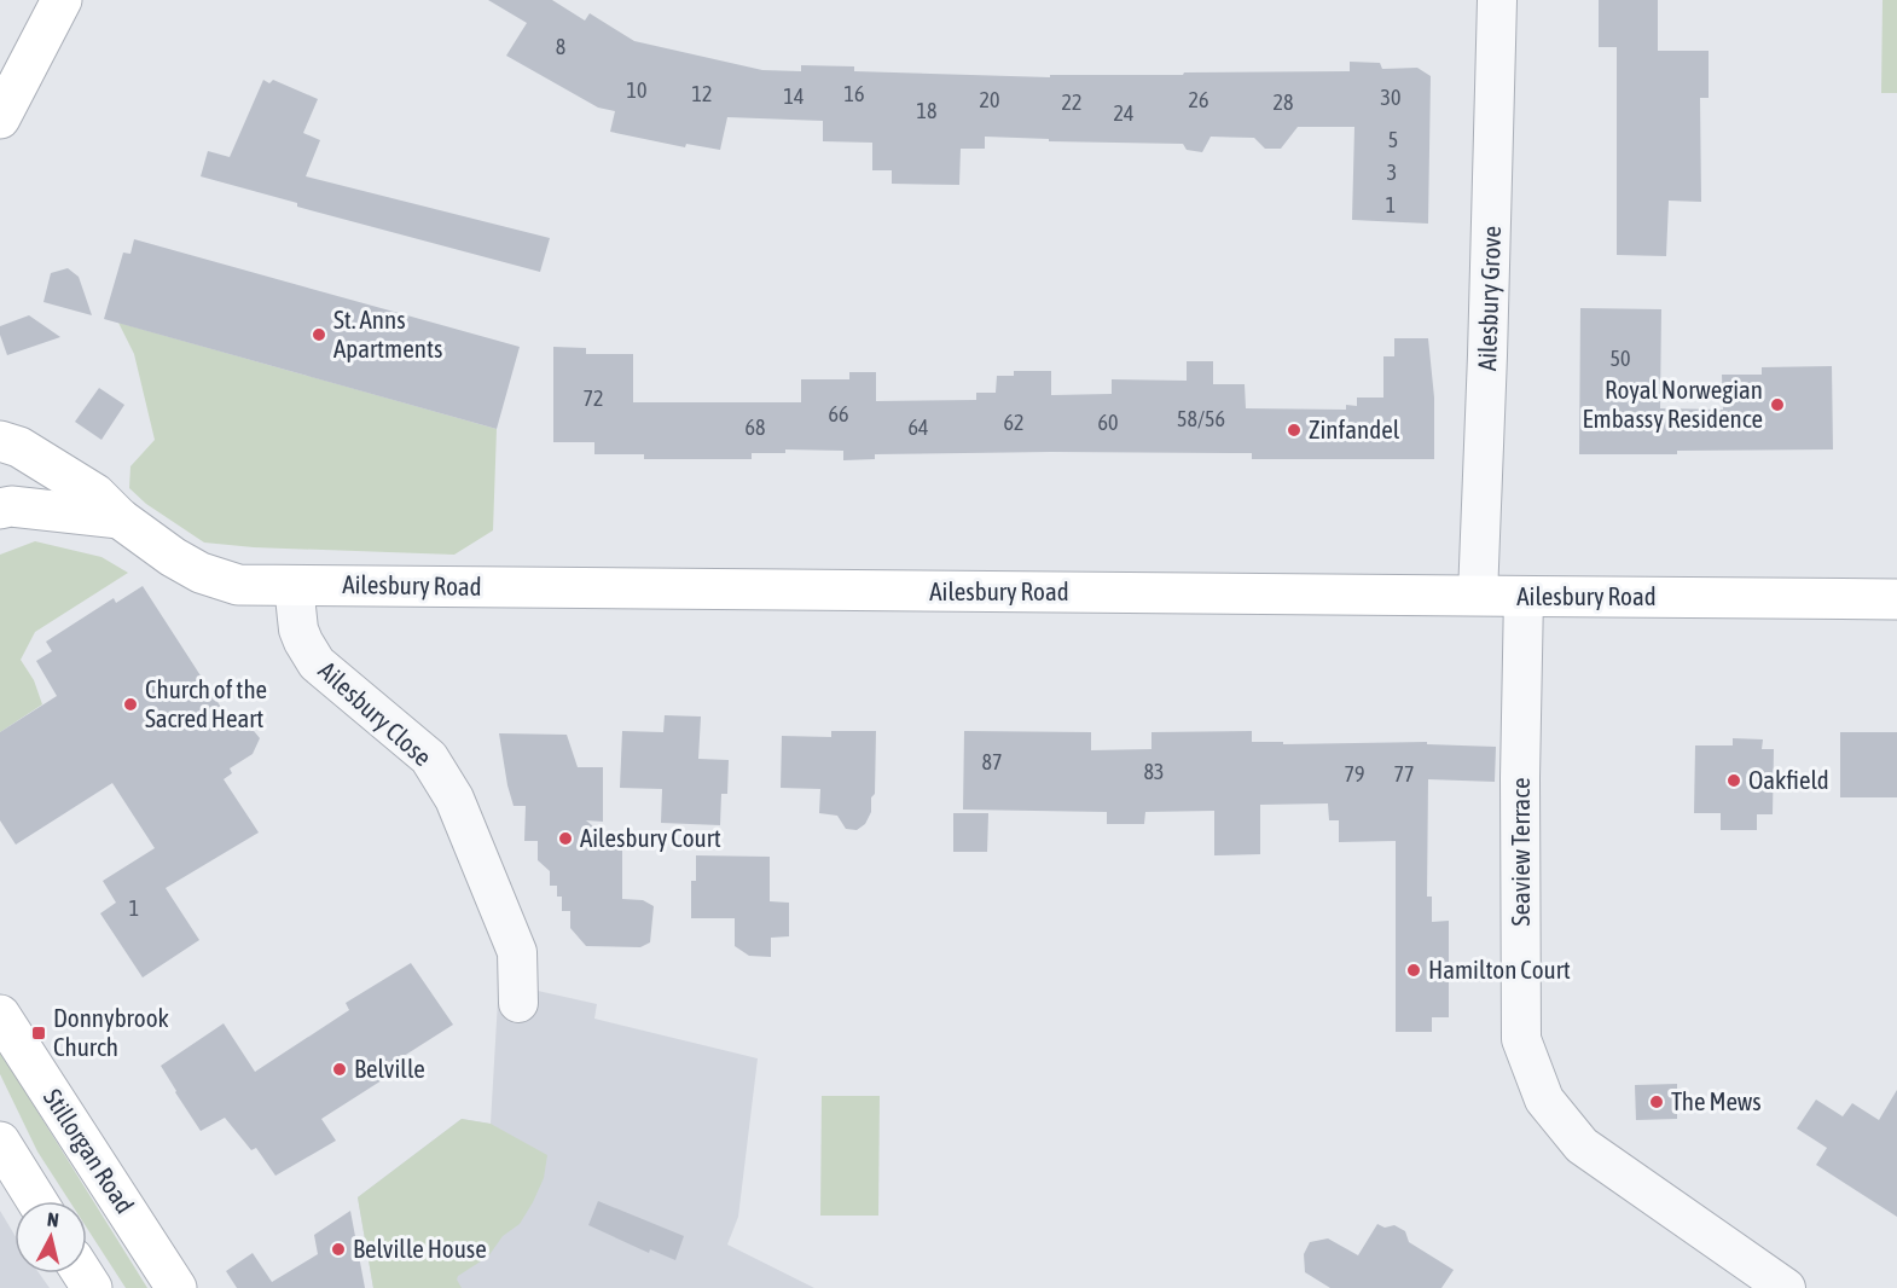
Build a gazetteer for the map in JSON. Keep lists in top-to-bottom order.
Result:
{
  "streets": {
    "main road": ["Ailesbury Road", "Stillorgan Road"],
    "street": ["Ailesbury Grove", "Ailesbury Close", "Seaview Terrace"]
  },
  "crossings": [
    ["Ailesbury Grove", "Ailesbury Road"],
    ["Ailesbury Road", "Ailesbury Close"],
    ["Ailesbury Road", "Seaview Terrace"]
  ],
  "places": {
    "other": [
      "St. Anns Apartments",
      "Royal Norwegian Embassy Residence",
      "Zinfandel",
      "Church of the Sacred Heart",
      "Oakfield",
      "Ailesbury Court",
      "Hamilton Court",
      "Belville",
      "The Mews",
      "Belville House"
    ],
    "transit": ["Donnybrook Church"]
  },
  "house_numbers": [
    "8",
    "10",
    "12",
    "16",
    "14",
    "30",
    "20",
    "26",
    "22",
    "28",
    "18",
    "24",
    "5",
    "3",
    "1",
    "50",
    "72",
    "66",
    "58/56",
    "62",
    "60",
    "68",
    "64",
    "87",
    "83",
    "79",
    "77",
    "1"
  ],
  "north": "top"
}
